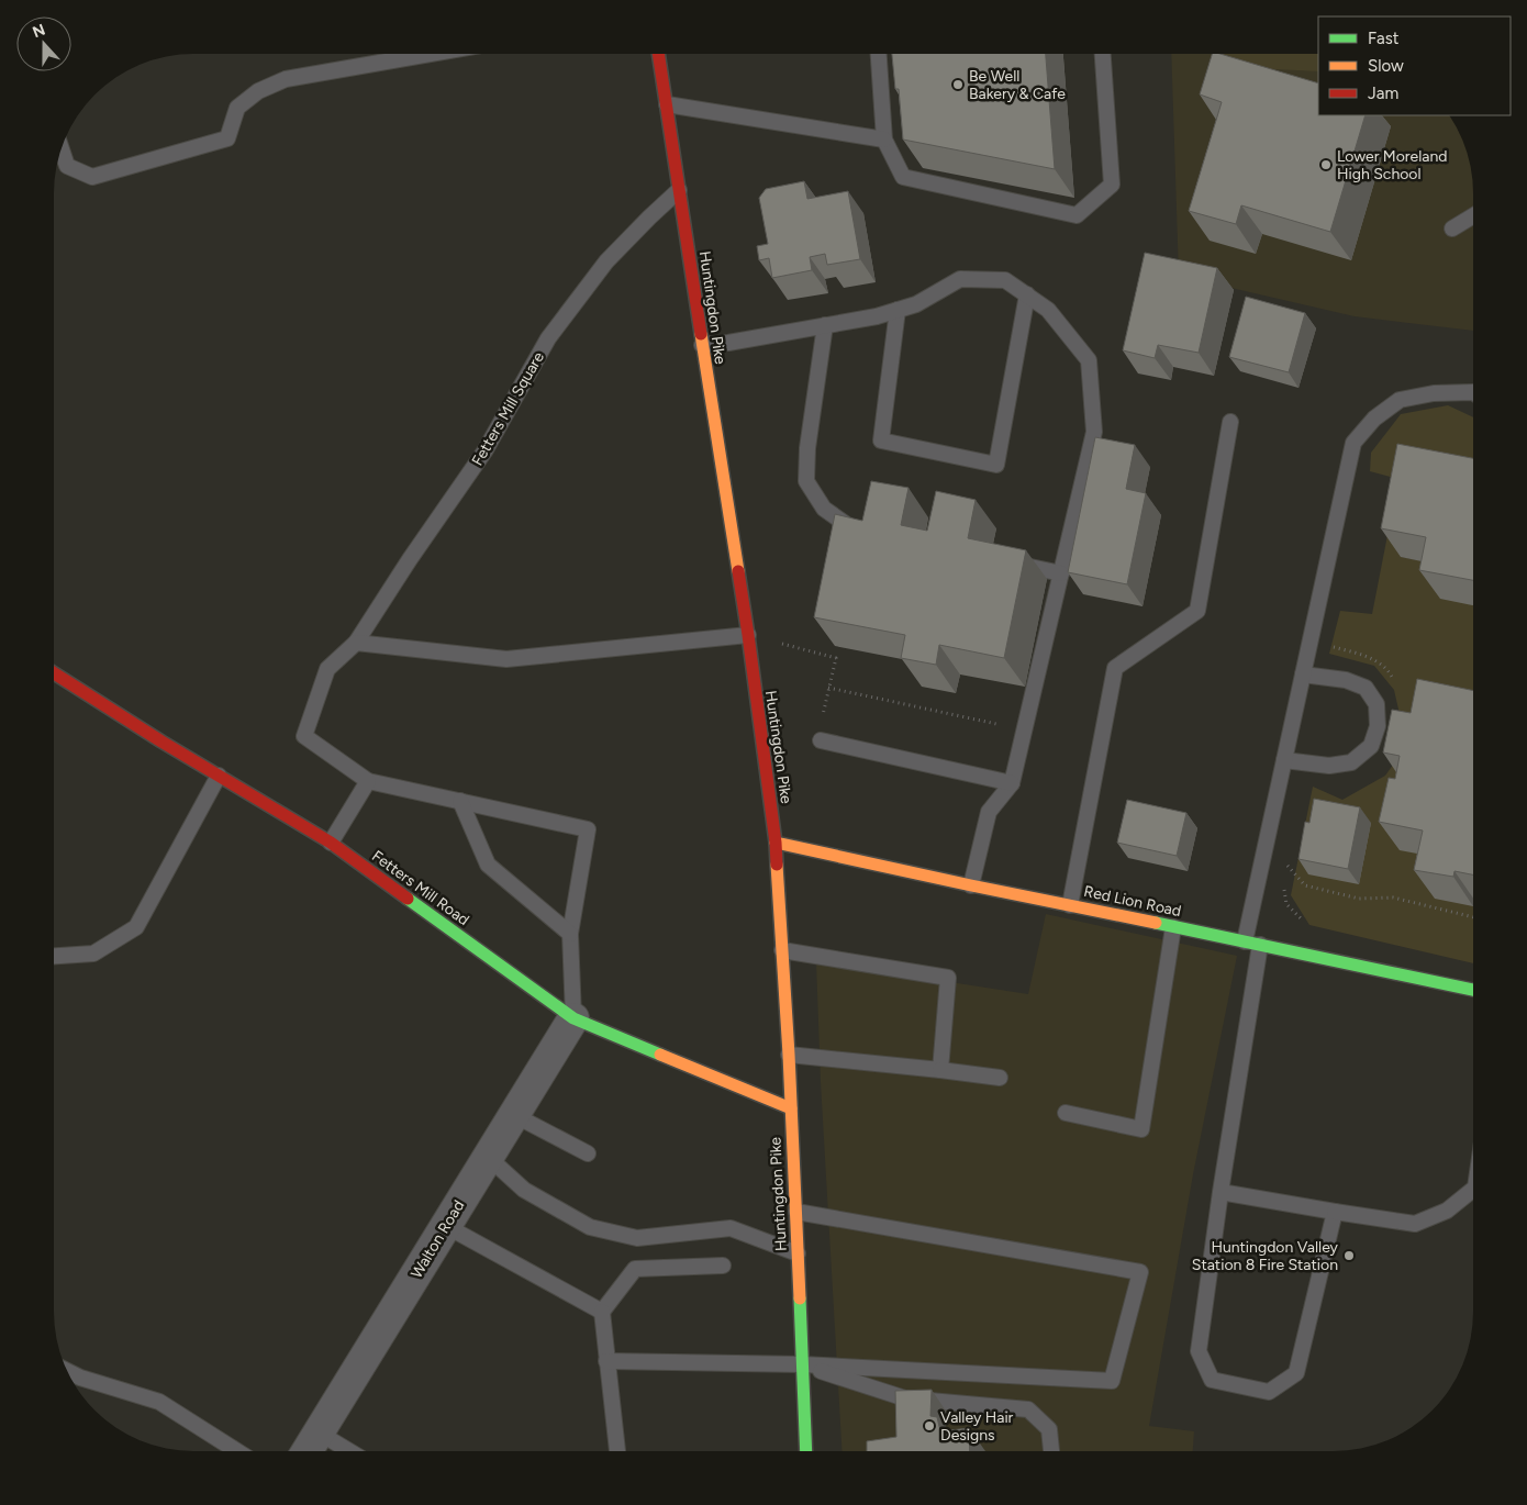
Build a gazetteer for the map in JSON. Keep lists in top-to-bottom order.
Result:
{
  "streets": {
    "main road": ["Huntingdon Pike", "Fetters Mill Road", "Red Lion Road"],
    "street": ["Walton Road"],
    "lane": ["Fetters Mill Square"]
  },
  "crossings": [
    ["Huntingdon Pike", "Fetters Mill Square"],
    ["Huntingdon Pike", "Fetters Mill Road"],
    ["Huntingdon Pike", "Red Lion Road"],
    ["Fetters Mill Road", "Walton Road"]
  ],
  "places": [
    "Be Well Bakery & Cafe",
    "Lower Moreland High School",
    "Huntingdon Valley Station 8 Fire Station",
    "Valley Hair Designs"
  ],
  "legend": ["Fast", "Slow", "Jam"],
  "north": "top"
}
